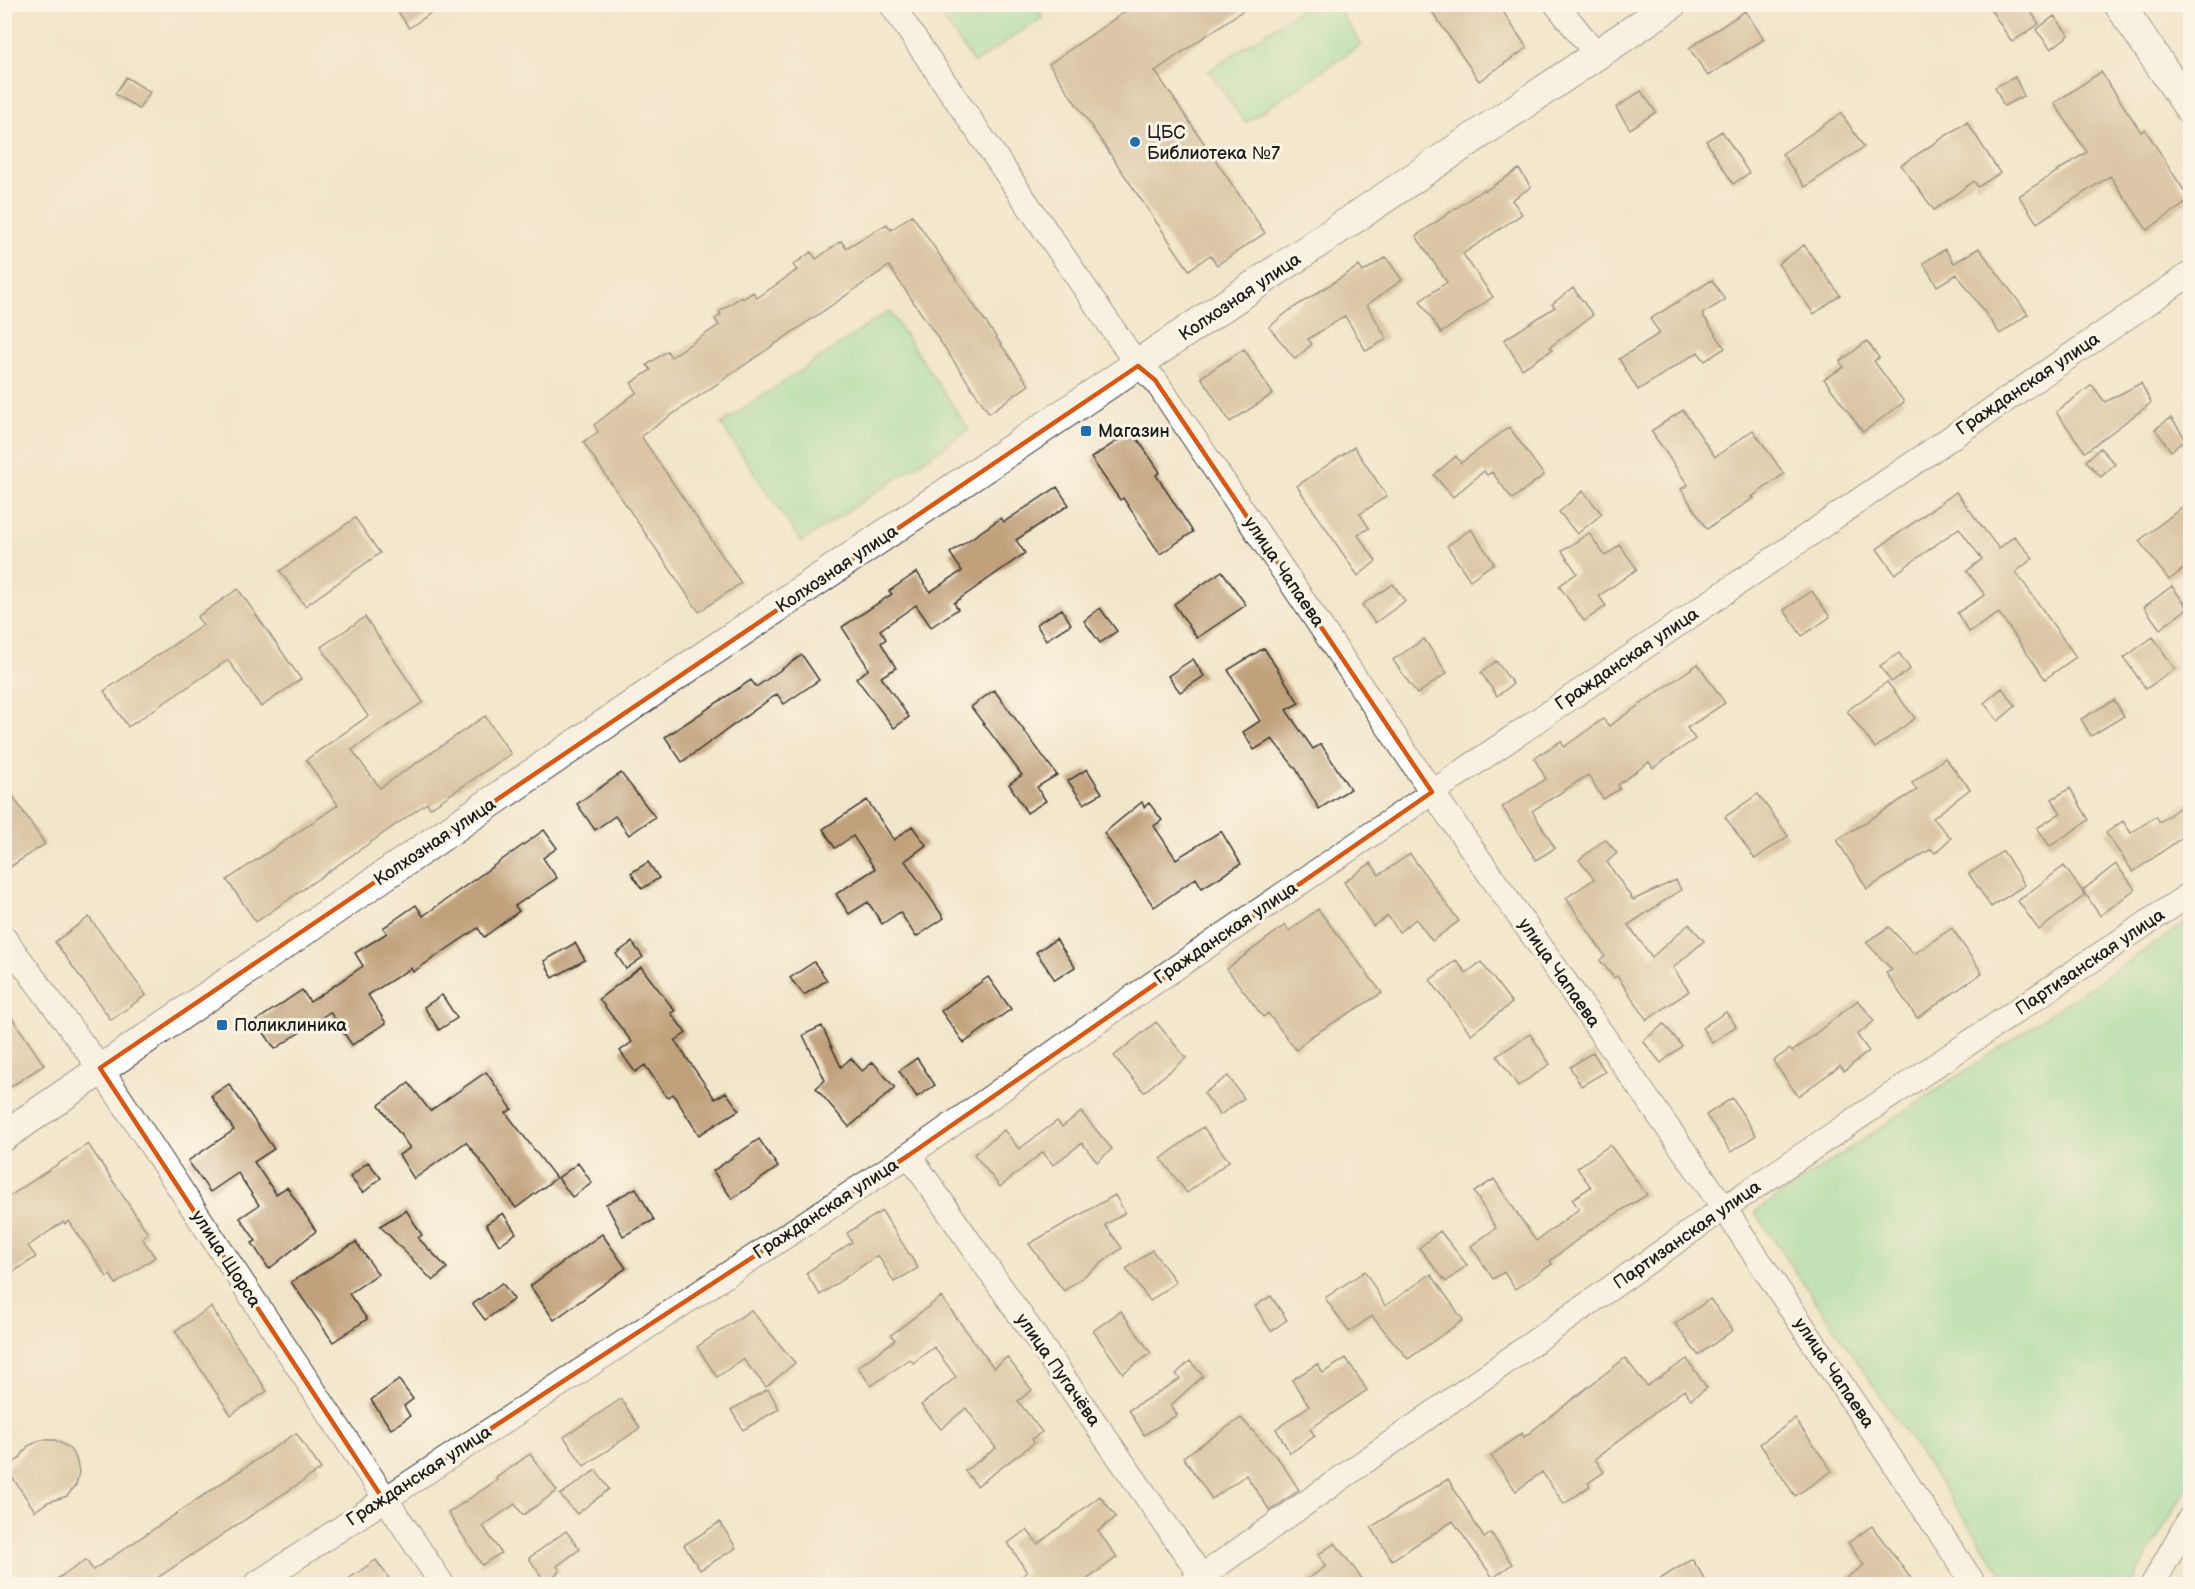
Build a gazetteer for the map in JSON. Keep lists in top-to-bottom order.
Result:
{
  "streets": {
    "street": [
      "Колхозная улица",
      "Гражданская улица",
      "улица Чапаева",
      "Партизанская улица",
      "улица Щорса",
      "улица Пугачёва"
    ]
  },
  "crossings": [
    ["Колхозная улица", "улица Чапаева"],
    ["Колхозная улица", "улица Щорса"],
    ["Гражданская улица", "улица Чапаева"],
    ["Гражданская улица", "улица Щорса"],
    ["Гражданская улица", "улица Пугачёва"],
    ["улица Чапаева", "Партизанская улица"],
    ["Партизанская улица", "улица Пугачёва"]
  ],
  "places": {
    "other": ["ЦБС Библиотека №7"],
    "transit": ["Магазин", "Поликлиника"]
  }
}
